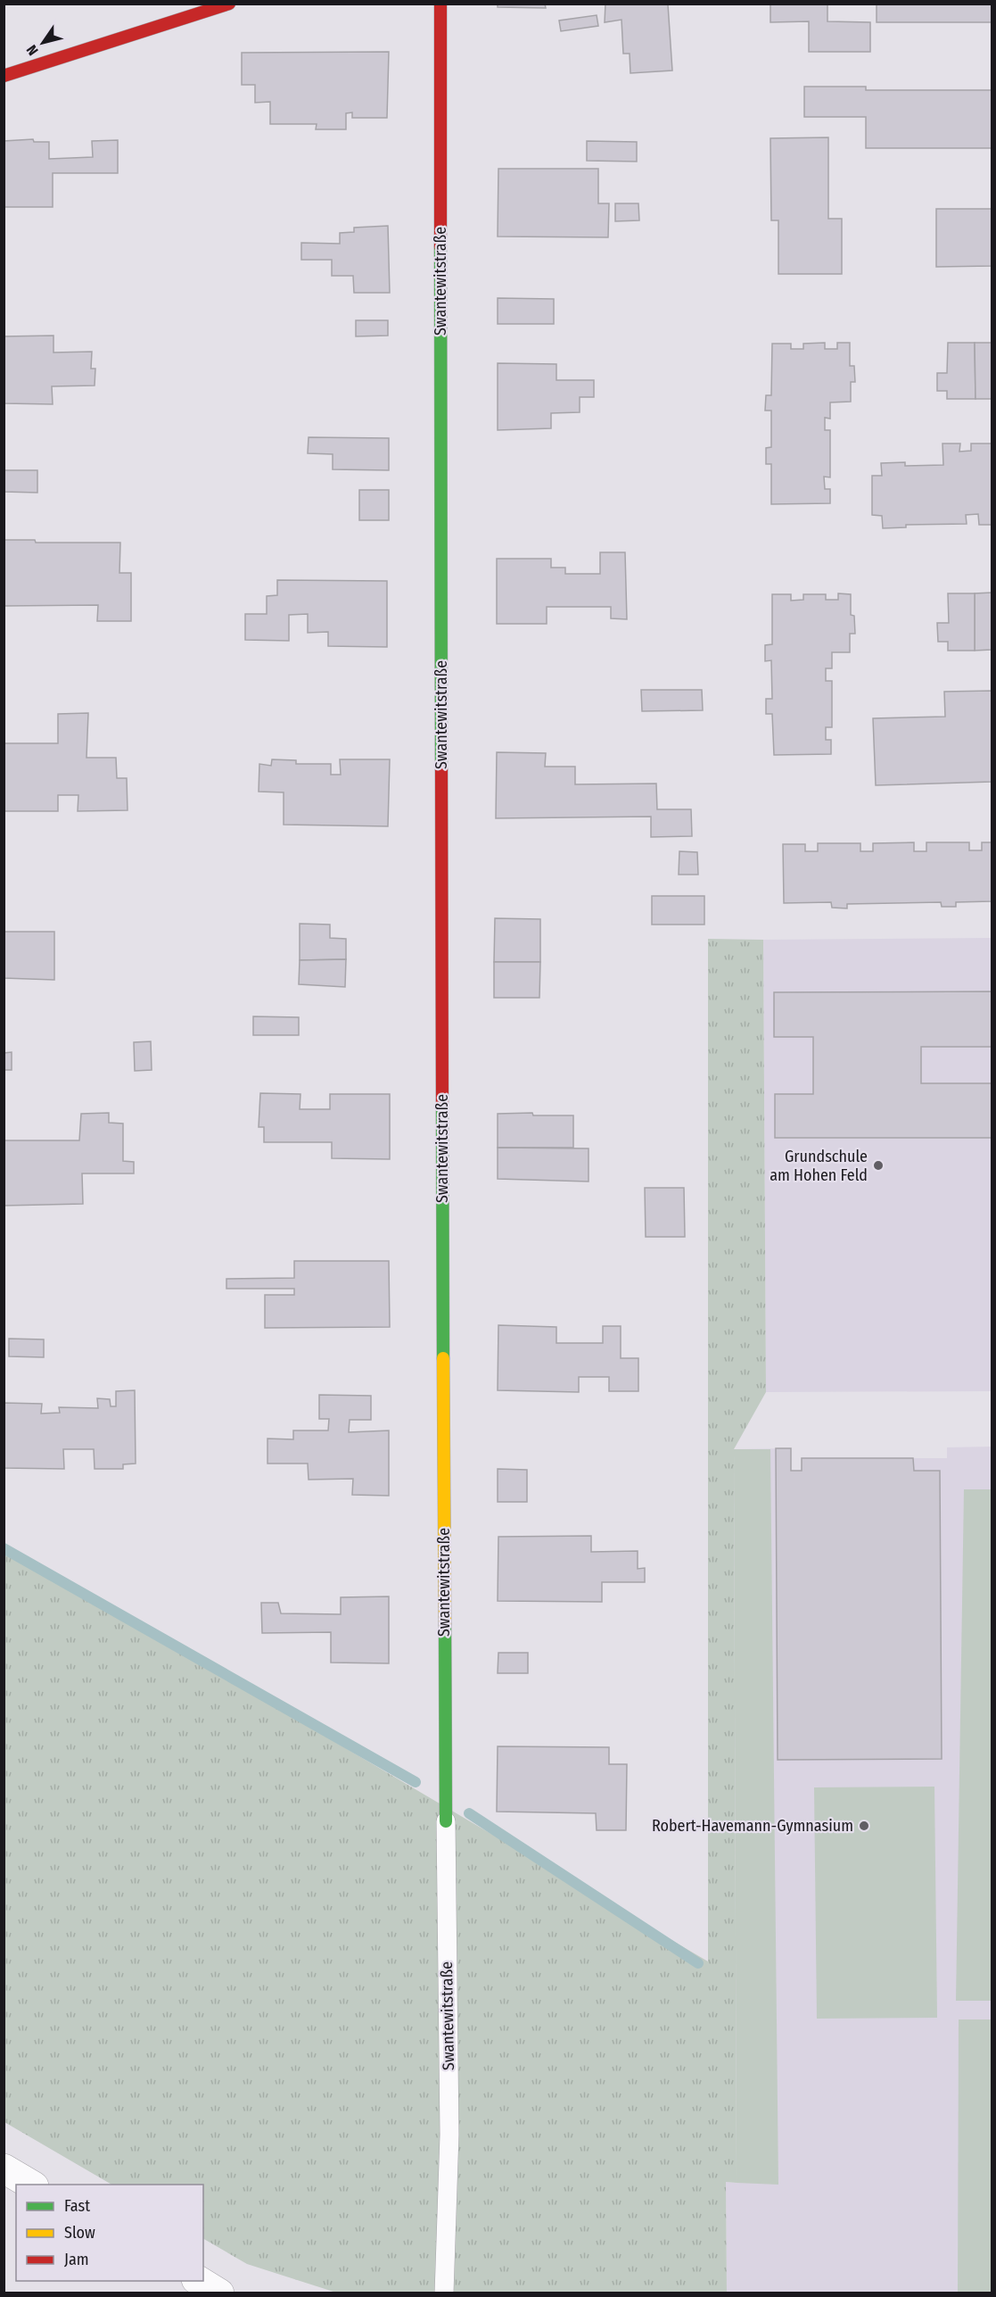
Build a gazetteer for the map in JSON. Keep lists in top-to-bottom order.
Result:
{
  "streets": {
    "street": ["Swantewitstraße"]
  },
  "places": ["Grundschule am Hohen Feld", "Robert-Havemann-Gymnasium"],
  "legend": ["Fast", "Slow", "Jam"],
  "north": "bottom left"
}
